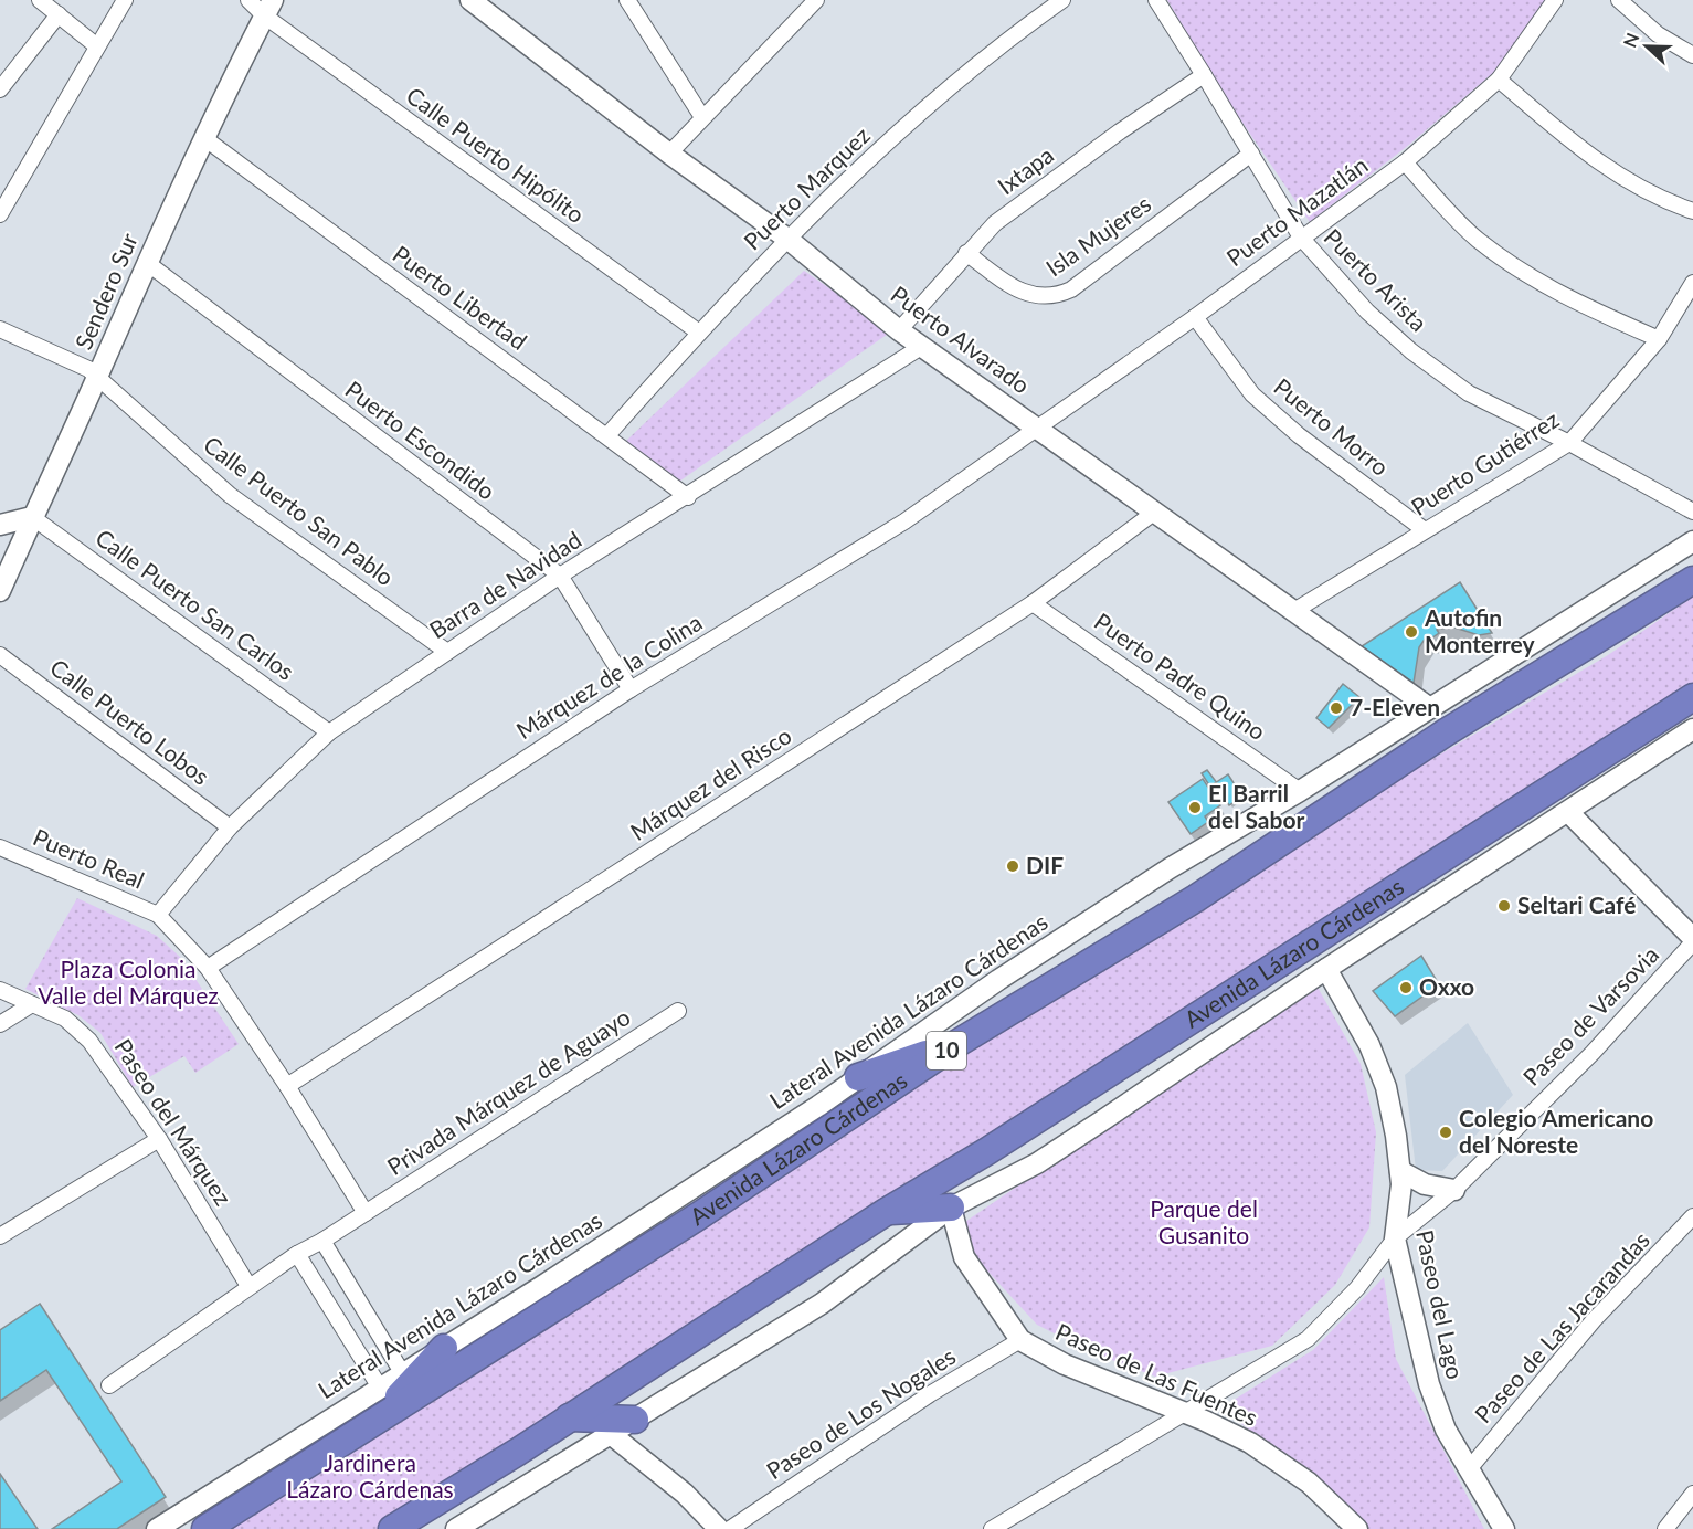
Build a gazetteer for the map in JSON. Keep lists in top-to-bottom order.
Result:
{
  "streets": {
    "highway": ["Avenida Lázaro Cárdenas", "10"],
    "street": [
      "Calle Puerto Hipólito",
      "Ixtapa",
      "Puerto Marquez",
      "Puerto Mazatlán",
      "Isla Mujeres",
      "Puerto Arista",
      "Sendero Sur",
      "Puerto Libertad",
      "Puerto Alvarado",
      "Puerto Morro",
      "Puerto Escondido",
      "Puerto Gutiérrez",
      "Calle Puerto San Pablo",
      "Barra de Navidad",
      "Calle Puerto San Carlos",
      "Márquez de la Colina",
      "Puerto Padre Quino",
      "Calle Puerto Lobos",
      "Márquez del Risco",
      "Puerto Real",
      "Lateral Avenida Lázaro Cárdenas",
      "Paseo de Varsovia",
      "Privada Márquez de Aguayo",
      "Paseo del Márquez",
      "Paseo del Lago",
      "Paseo de Las Jacarandas",
      "Paseo de Las Fuentes",
      "Paseo de Los Nogales"
    ]
  },
  "crossings": [
    ["Calle Puerto Hipólito", "Puerto Marquez"],
    ["Calle Puerto Hipólito", "Sendero Sur"],
    ["Ixtapa", "Isla Mujeres"],
    ["Ixtapa", "Puerto Arista"],
    ["Ixtapa", "Puerto Alvarado"],
    ["Puerto Marquez", "Puerto Libertad"],
    ["Puerto Marquez", "Puerto Alvarado"],
    ["Puerto Mazatlán", "Puerto Arista"],
    ["Puerto Mazatlán", "Puerto Alvarado"],
    ["Puerto Mazatlán", "Puerto Morro"],
    ["Puerto Mazatlán", "Márquez de la Colina"],
    ["Isla Mujeres", "Puerto Arista"],
    ["Puerto Arista", "Puerto Gutiérrez"],
    ["Sendero Sur", "Puerto Libertad"],
    ["Sendero Sur", "Puerto Escondido"],
    ["Sendero Sur", "Calle Puerto San Pablo"],
    ["Sendero Sur", "Calle Puerto San Carlos"],
    ["Puerto Libertad", "Barra de Navidad"],
    ["Puerto Alvarado", "Puerto Gutiérrez"],
    ["Puerto Alvarado", "Barra de Navidad"],
    ["Puerto Alvarado", "Márquez de la Colina"],
    ["Puerto Alvarado", "Márquez del Risco"],
    ["Puerto Alvarado", "Lateral Avenida Lázaro Cárdenas"],
    ["Puerto Morro", "Puerto Gutiérrez"],
    ["Puerto Escondido", "Barra de Navidad"],
    ["Puerto Escondido", "Márquez de la Colina"],
    ["Calle Puerto San Pablo", "Barra de Navidad"],
    ["Barra de Navidad", "Calle Puerto San Carlos"],
    ["Barra de Navidad", "Calle Puerto Lobos"],
    ["Barra de Navidad", "Puerto Real"],
    ["Puerto Padre Quino", "Márquez del Risco"],
    ["Puerto Padre Quino", "Lateral Avenida Lázaro Cárdenas"],
    ["Paseo de Varsovia", "Paseo del Lago"],
    ["Paseo de Varsovia", "Paseo de Las Fuentes"],
    ["Privada Márquez de Aguayo", "Paseo del Márquez"],
    ["Paseo del Lago", "Paseo de Las Jacarandas"],
    ["Paseo de Las Fuentes", "Paseo de Los Nogales"]
  ],
  "parks": ["Plaza Colonia Valle del Márquez", "Parque del Gusanito", "Jardinera Lázaro Cárdenas"],
  "places": [
    "Autofin Monterrey",
    "7-Eleven",
    "El Barril del Sabor",
    "DIF",
    "Seltari Café",
    "Oxxo",
    "Colegio Americano del Noreste"
  ],
  "north": "left"
}
